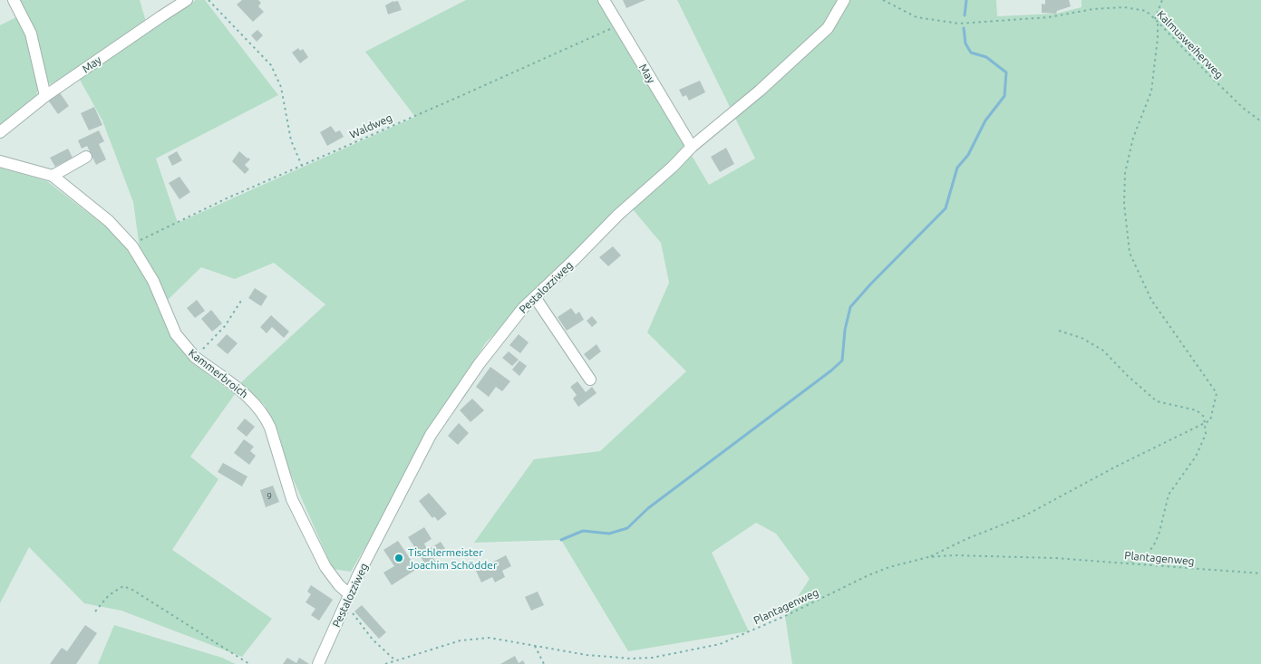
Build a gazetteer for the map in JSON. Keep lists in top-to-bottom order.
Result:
{
  "streets": {
    "street": ["May", "Pestalozziweg", "Kammerbroich"],
    "path": ["Kalmusweiherweg", "Waldweg", "Plantagenweg"]
  },
  "crossings": [
    ["May", "Waldweg"],
    ["May", "Pestalozziweg"],
    ["Waldweg", "Kammerbroich"],
    ["Pestalozziweg", "Kammerbroich"]
  ],
  "places": ["Tischlermeister Joachim Schödder"],
  "house_numbers": ["9"]
}
